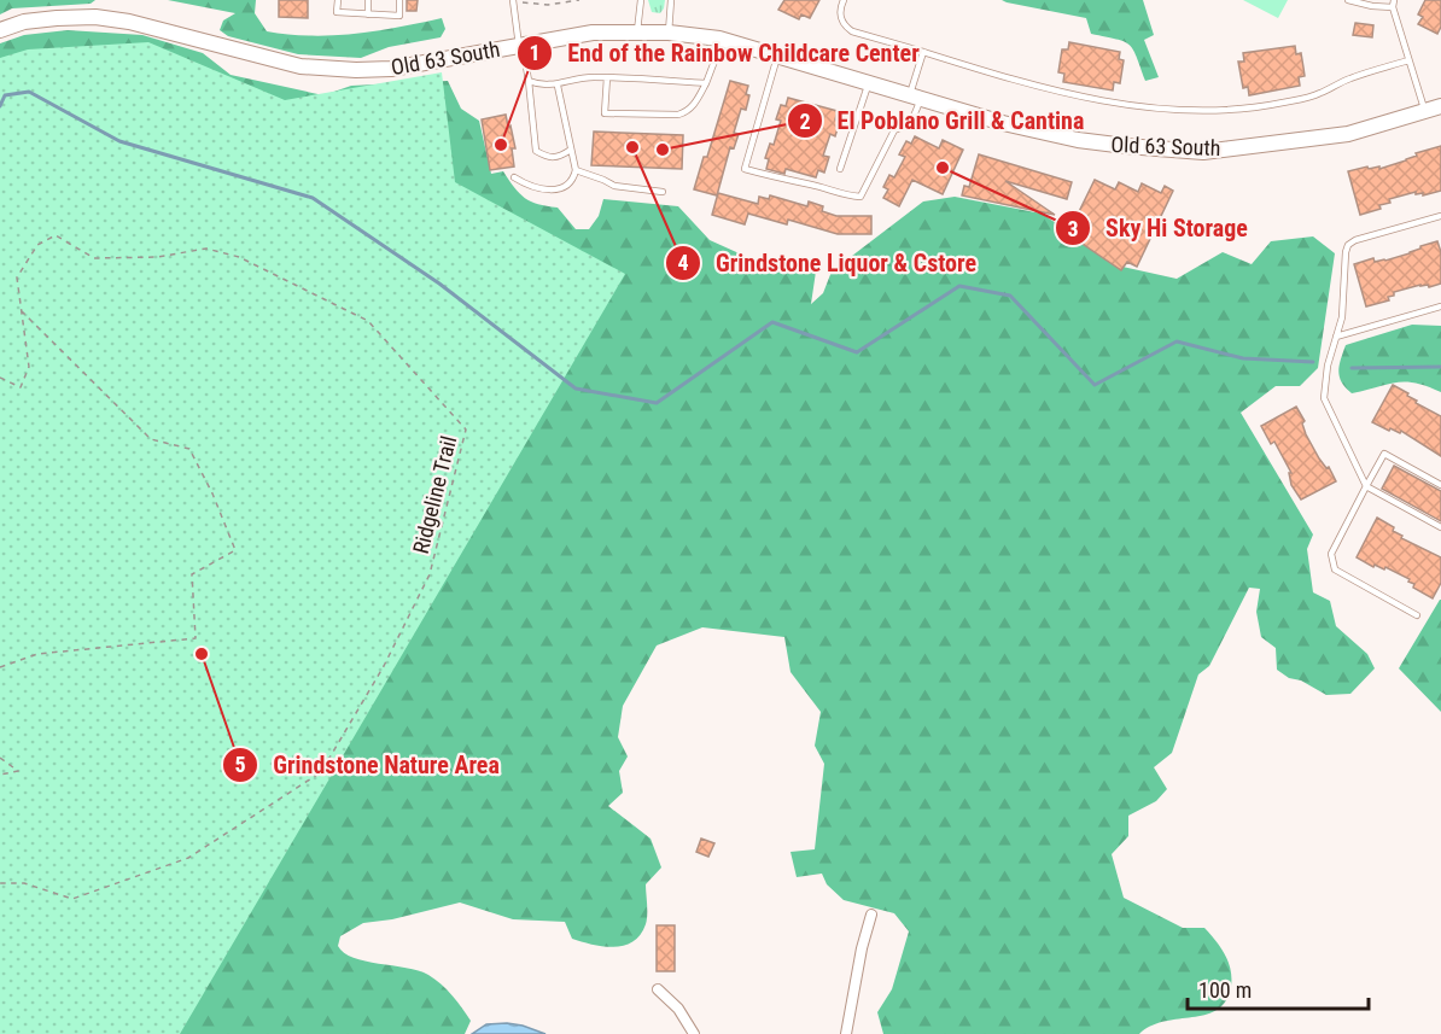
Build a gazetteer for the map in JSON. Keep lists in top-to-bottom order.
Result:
{
  "streets": {
    "main road": ["Old 63 South"],
    "path": ["Ridgeline Trail"]
  },
  "places": [
    "End of the Rainbow Childcare Center",
    "Grindstone Liquor & Cstore",
    "El Poblano Grill & Cantina",
    "Sky Hi Storage",
    "Grindstone Nature Area"
  ],
  "scale_bar": "100 m"
}
